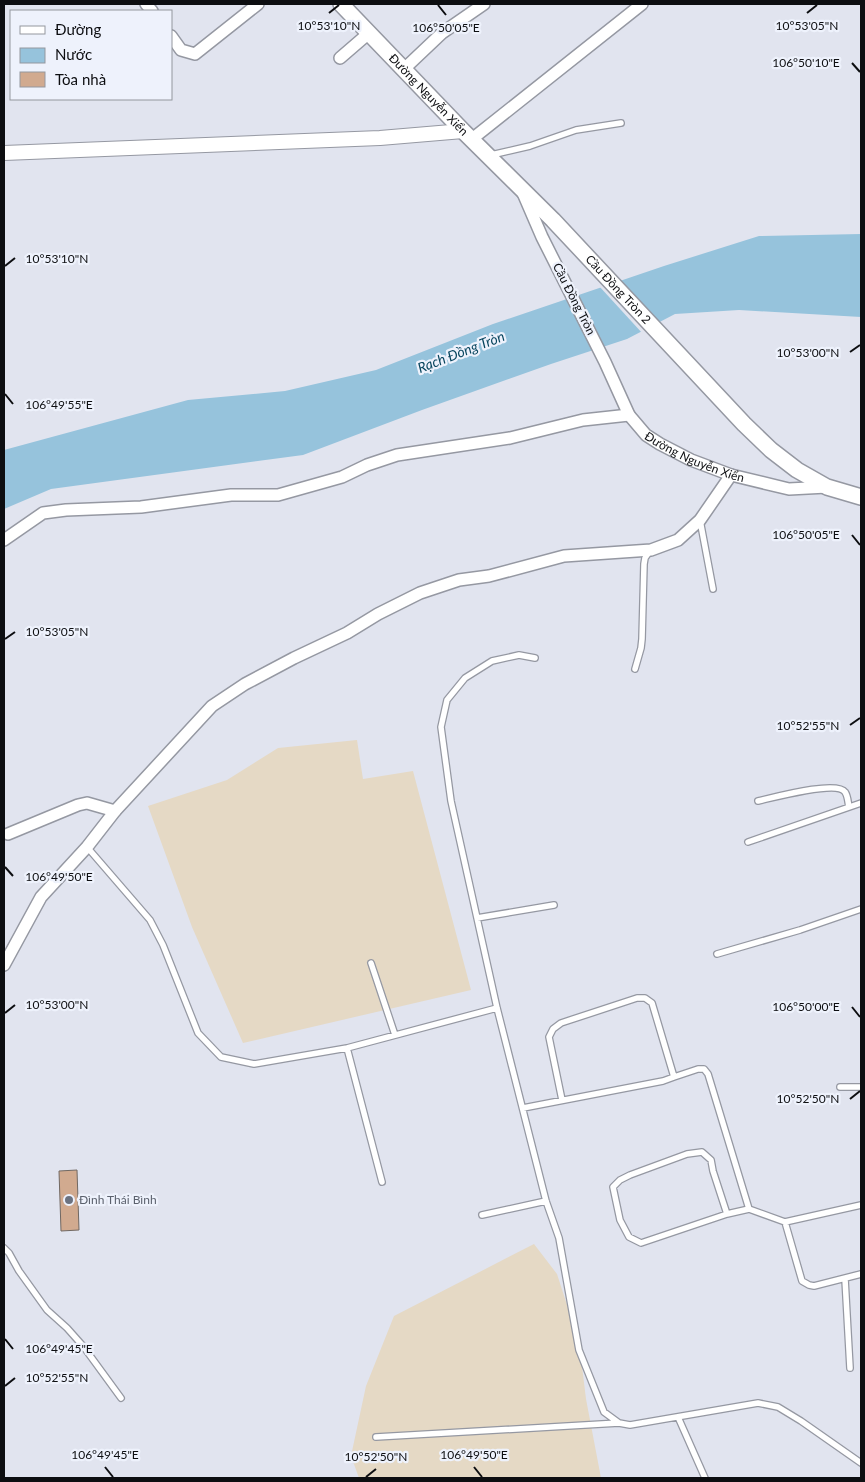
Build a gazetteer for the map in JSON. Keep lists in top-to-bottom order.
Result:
{
  "streets": {
    "main road": ["Đường Nguyễn Xiển", "Cầu Đồng Tròn 2"],
    "street": ["Cầu Đồng Tròn"]
  },
  "crossings": [
    ["Đường Nguyễn Xiển", "Cầu Đồng Tròn 2"],
    ["Đường Nguyễn Xiển", "Cầu Đồng Tròn"]
  ],
  "water": ["Rạch Đồng Tròn"],
  "places": ["Đình Thái Bình"],
  "legend": ["Đường", "Nước", "Tòa nhà"],
  "coordinates": [
    "10°53'10\"N",
    "10°53'05\"N",
    "106°50'05\"E",
    "106°50'10\"E",
    "10°53'00\"N",
    "106°49'55\"E",
    "10°52'55\"N",
    "106°49'50\"E",
    "106°50'00\"E",
    "10°52'50\"N",
    "106°49'45\"E"
  ]
}
